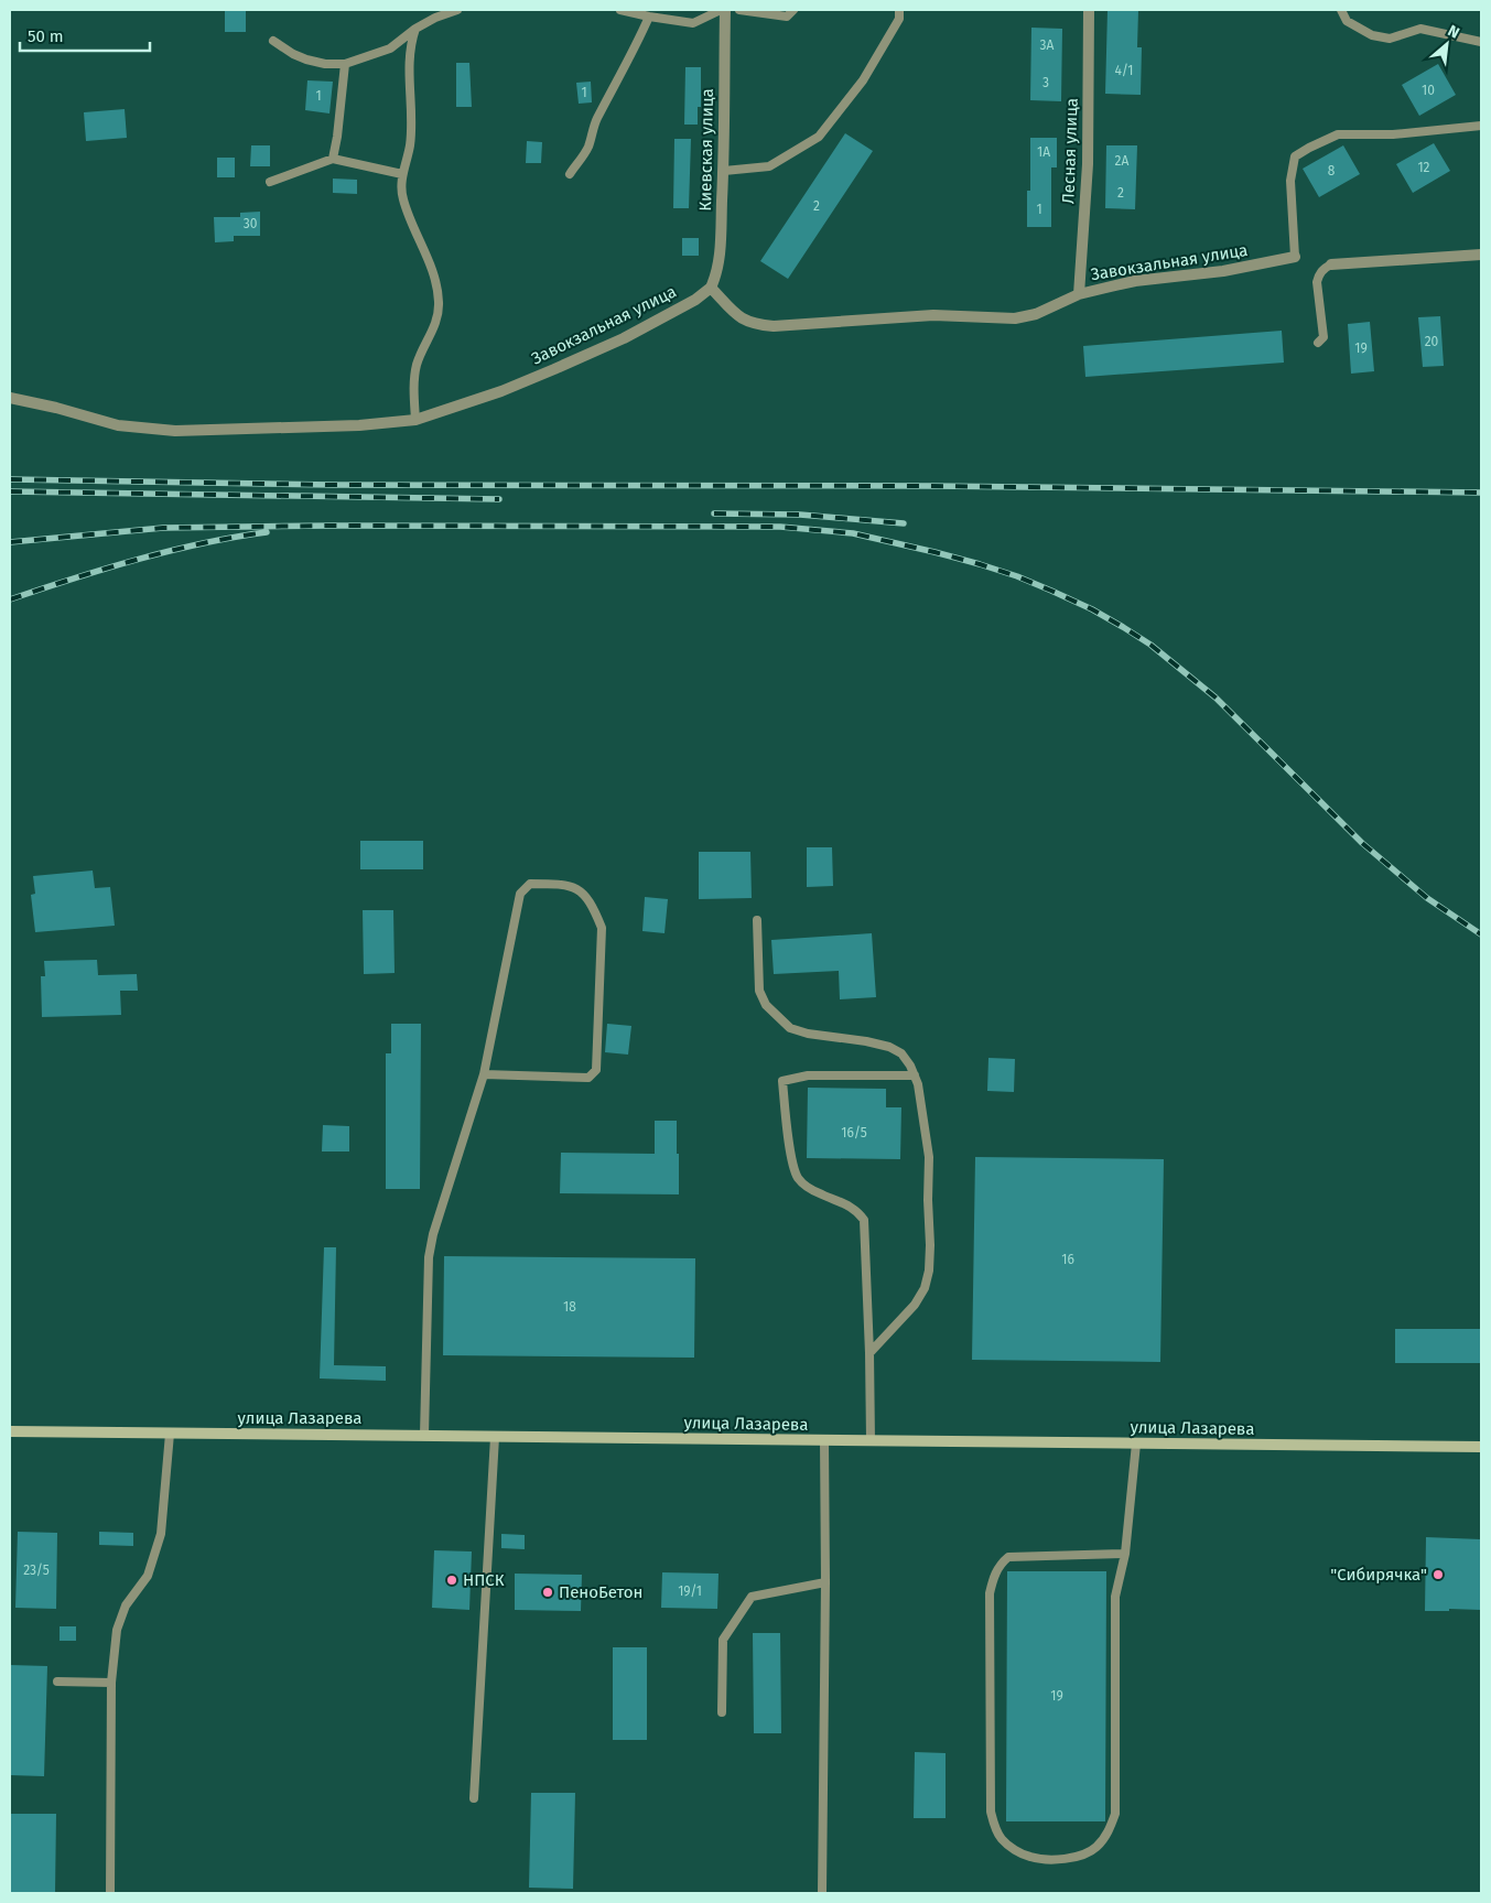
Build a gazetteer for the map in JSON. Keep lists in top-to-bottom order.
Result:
{
  "streets": {
    "main road": ["улица Лазарева"],
    "street": ["Киевская улица", "Лесная улица", "Завокзальная улица"]
  },
  "crossings": [
    ["Киевская улица", "Завокзальная улица"],
    ["Лесная улица", "Завокзальная улица"]
  ],
  "places": ["\"Сибирячка\"", "НПСК", "ПеноБетон"],
  "house_numbers": [
    "3А",
    "4/1",
    "3",
    "10",
    "1",
    "1",
    "1А",
    "2А",
    "12",
    "8",
    "2",
    "2",
    "1",
    "30",
    "20",
    "19",
    "16/5",
    "16",
    "18",
    "23/5",
    "19/1",
    "19"
  ],
  "scale_bar": "50 m",
  "north": "top right"
}
